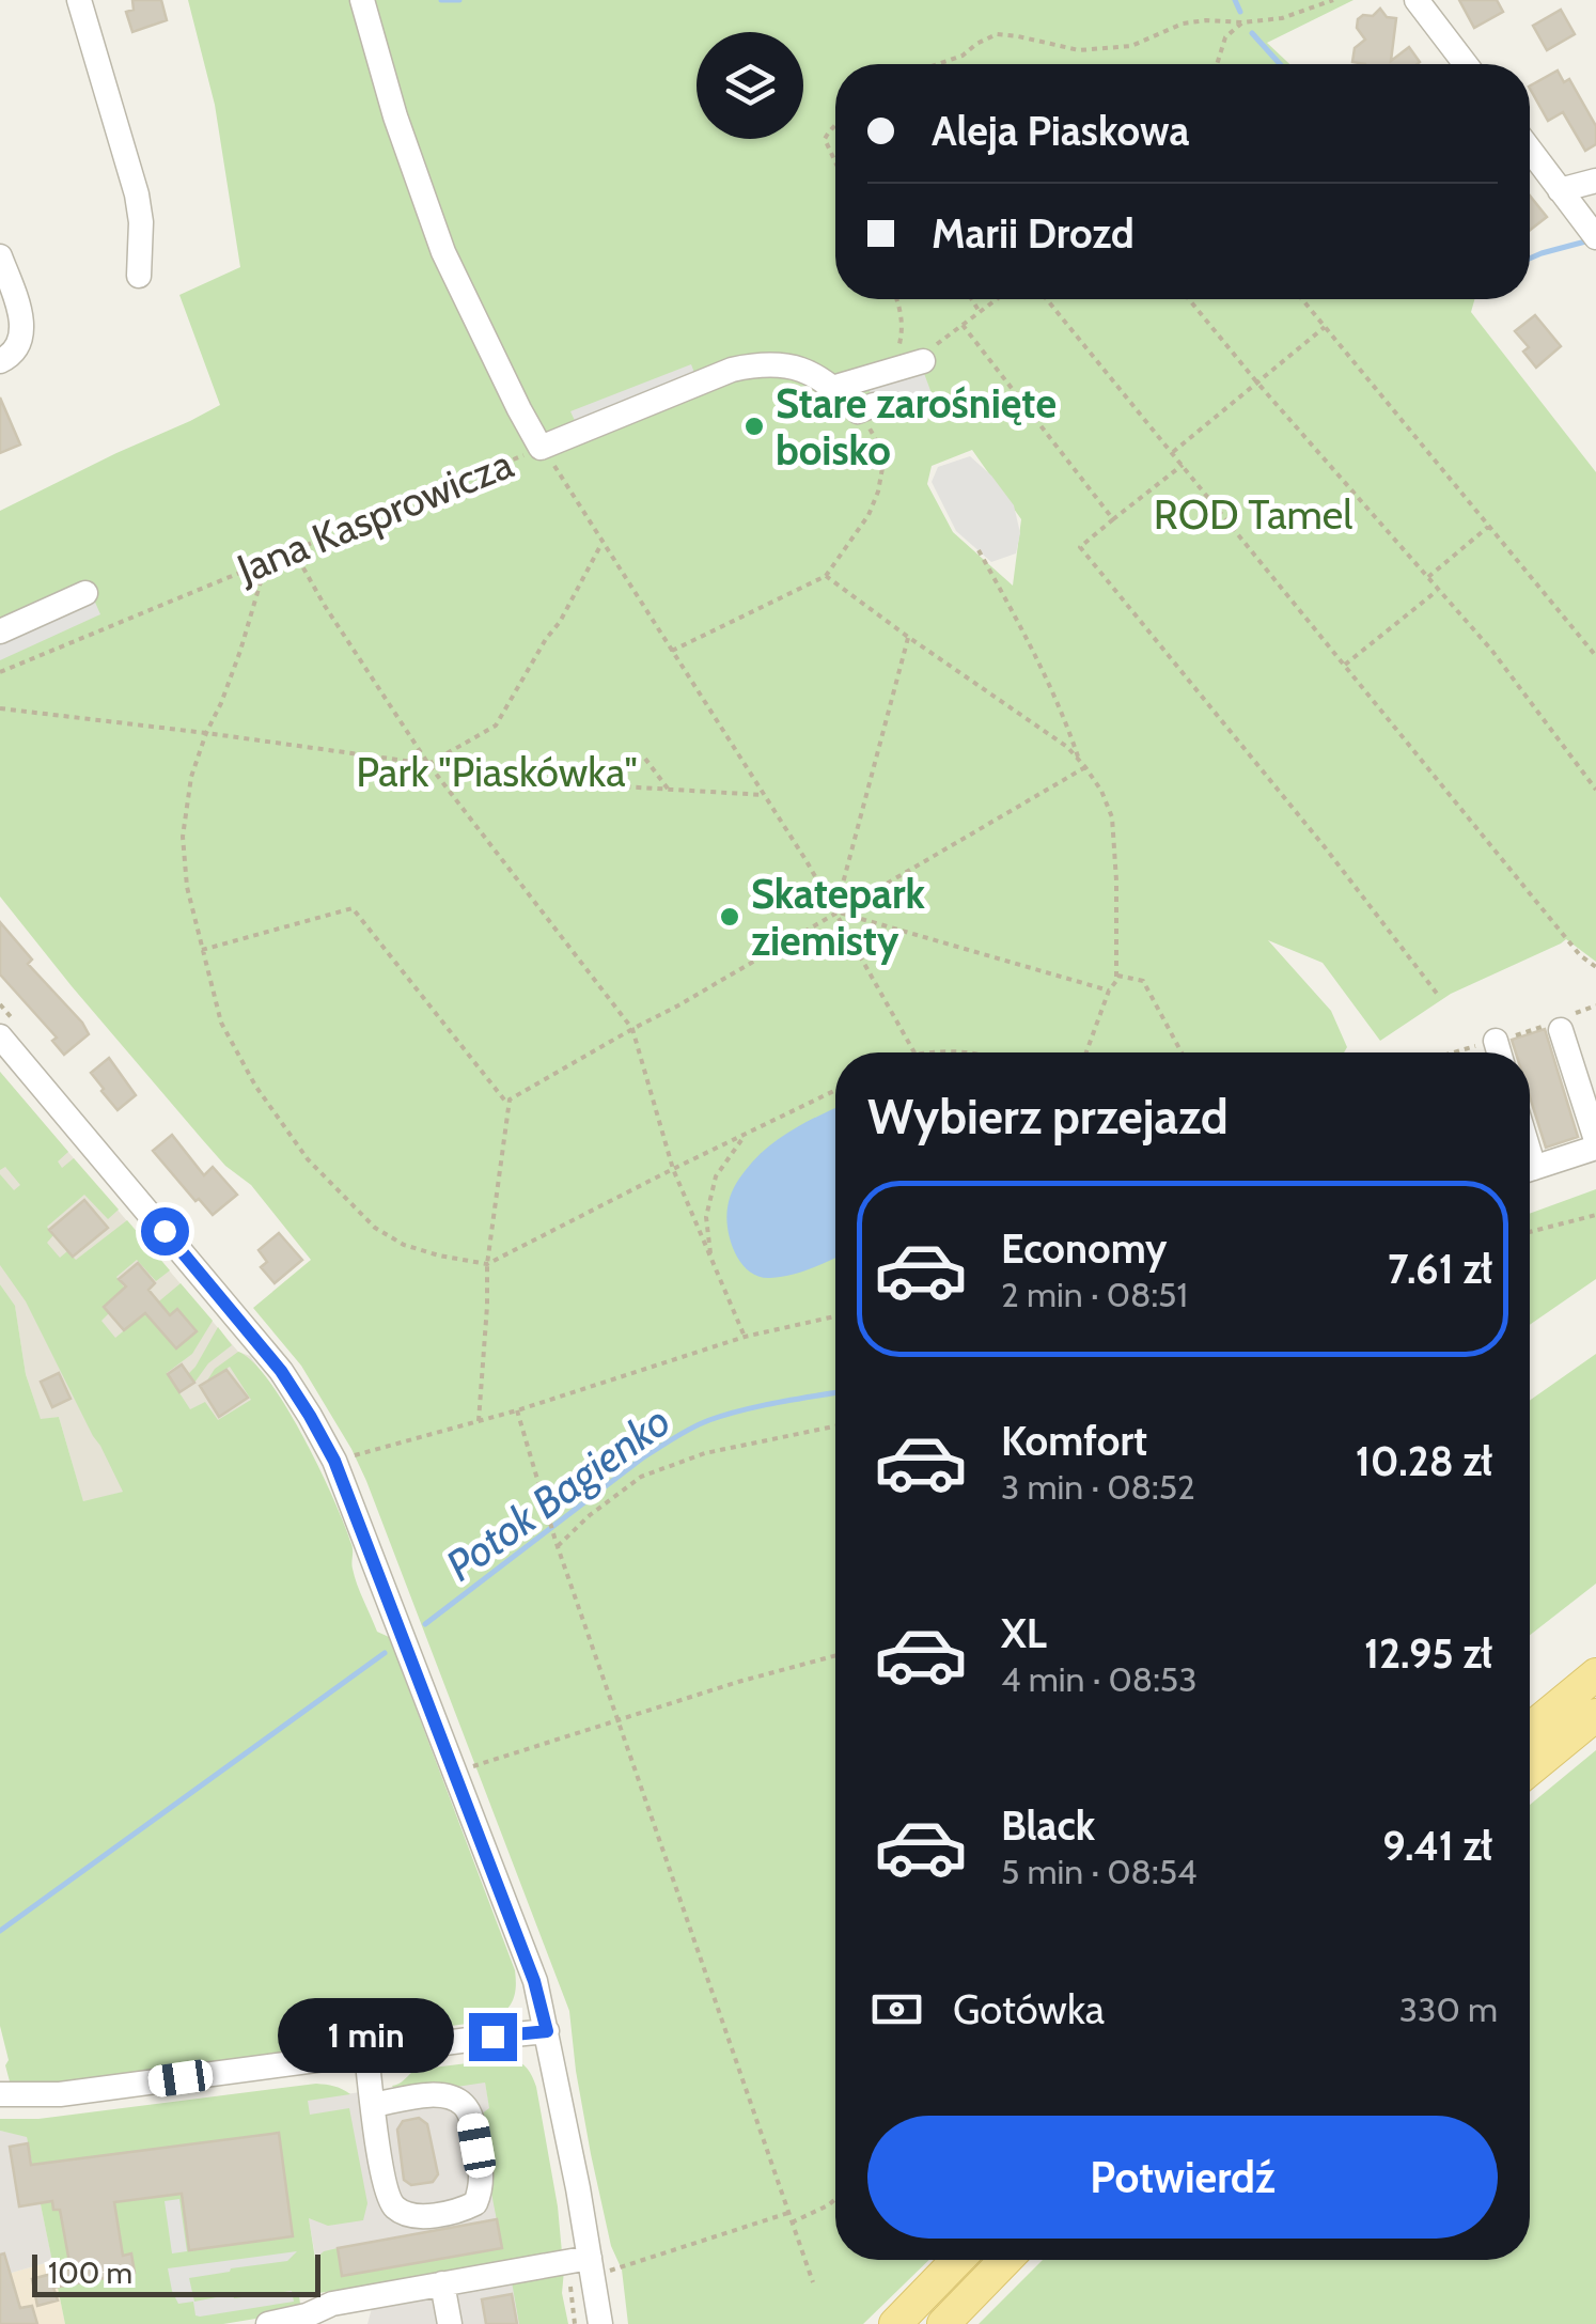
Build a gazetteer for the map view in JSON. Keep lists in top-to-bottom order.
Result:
{
  "streets": {
    "street": ["Jana Kasprowicza"]
  },
  "water": ["Potok Bagienko"],
  "parks": ["ROD Tamel", "Park \"Piaskówka\""],
  "places": ["Stare zarośnięte boisko", "Skatepark ziemisty"],
  "scale_bar": "100 m",
  "page": {
    "banner": ["Aleja Piaskowa", "Marii Drozd"],
    "heading": "Wybierz przejazd",
    "list": [
      {
        "name": "Economy",
        "note": "2 min · 08:51",
        "value": "7.61 zł"
      },
      {
        "name": "Komfort",
        "note": "3 min · 08:52",
        "value": "10.28 zł"
      },
      {
        "name": "XL",
        "note": "4 min · 08:53",
        "value": "12.95 zł"
      },
      {
        "name": "Black",
        "note": "5 min · 08:54",
        "value": "9.41 zł"
      }
    ],
    "pay": ["Gotówka", "330 m"],
    "bubble": "1 min",
    "buttons": "Potwierdź",
    "scale": "100 m"
  }
}
